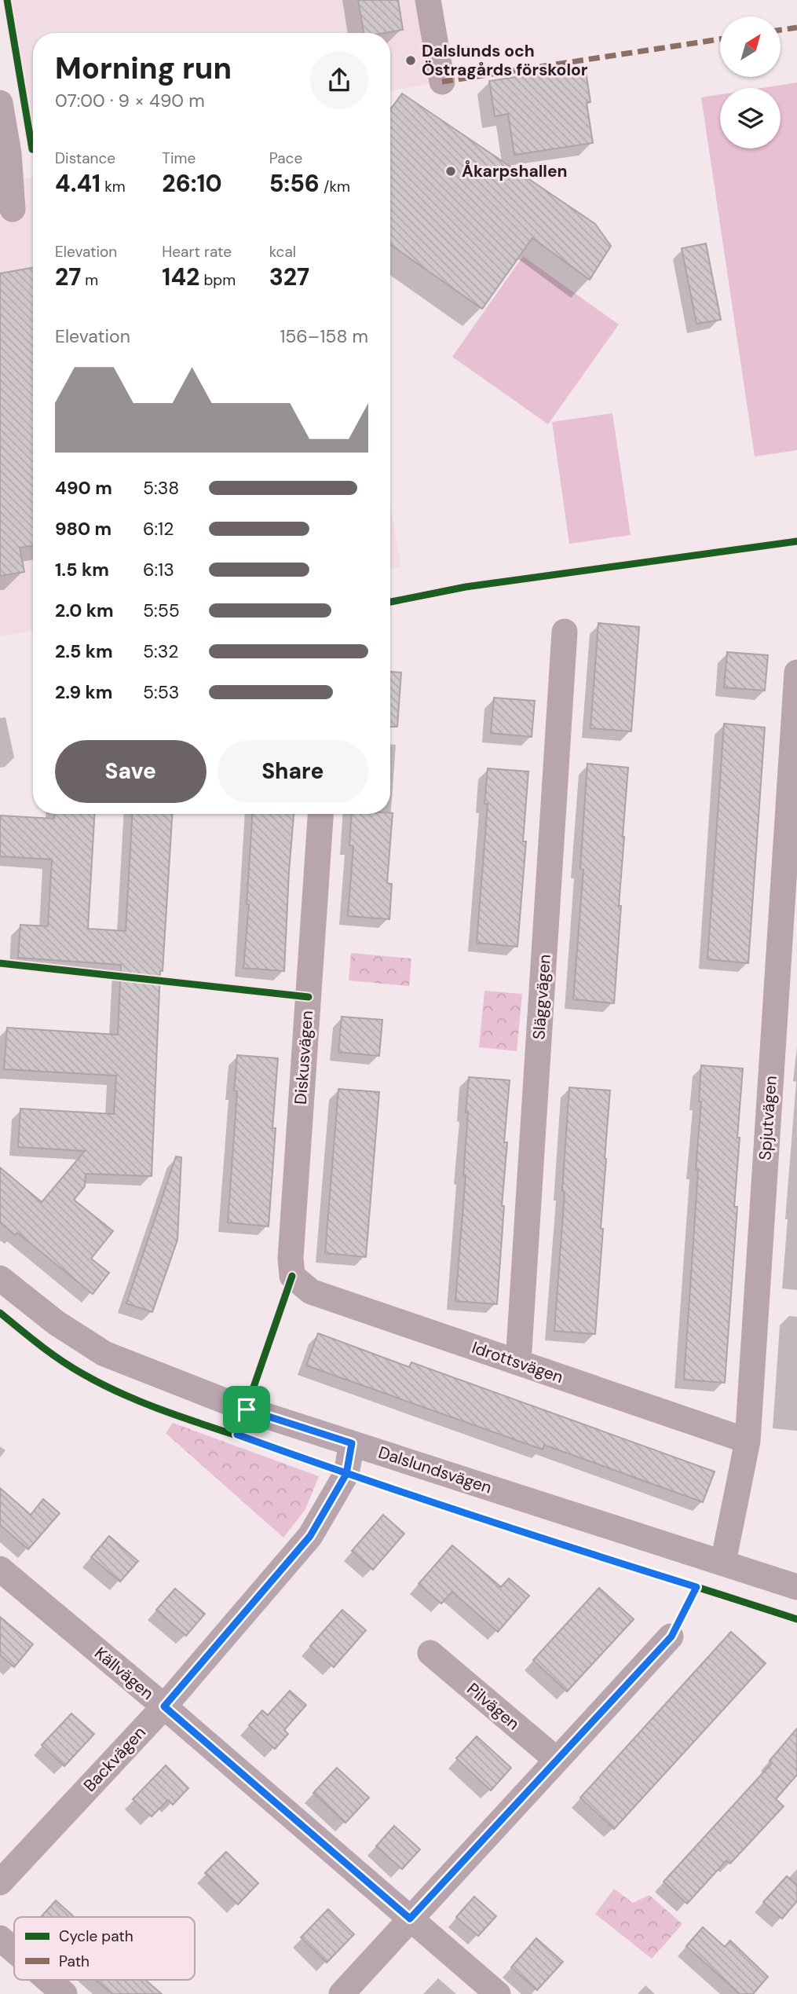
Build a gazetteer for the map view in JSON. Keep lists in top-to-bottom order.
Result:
{
  "streets": {
    "street": [
      "Släggvägen",
      "Diskusvägen",
      "Spjutvägen",
      "Idrottsvägen",
      "Dalslundsvägen",
      "Källvägen",
      "Pilvägen",
      "Backvägen"
    ]
  },
  "crossings": [
    ["Släggvägen", "Idrottsvägen"],
    ["Diskusvägen", "Idrottsvägen"],
    ["Spjutvägen", "Idrottsvägen"],
    ["Spjutvägen", "Dalslundsvägen"],
    ["Dalslundsvägen", "Backvägen"],
    ["Källvägen", "Backvägen"]
  ],
  "places": ["Dalslunds och Östragårds förskolor", "Åkarpshallen"],
  "legend": ["Cycle path", "Path"],
  "north": "top right",
  "page": {
    "heading": ["Morning run", "07:00 · 9 × 490 m"],
    "stats": [
      ["Distance", "4.41 km"],
      ["Time", "26:10"],
      ["Pace", "5:56 /km"],
      ["Elevation", "27 m"],
      ["Heart rate", "142 bpm"],
      ["kcal", "327"]
    ],
    "chart": ["Elevation", "156–158 m"],
    "list": [
      {
        "name": "490 m",
        "note": "5:38"
      },
      {
        "name": "980 m",
        "note": "6:12"
      },
      {
        "name": "1.5 km",
        "note": "6:13"
      },
      {
        "name": "2.0 km",
        "note": "5:55"
      },
      {
        "name": "2.5 km",
        "note": "5:32"
      },
      {
        "name": "2.9 km",
        "note": "5:53"
      }
    ],
    "buttons": ["Save", "Share"]
  }
}
